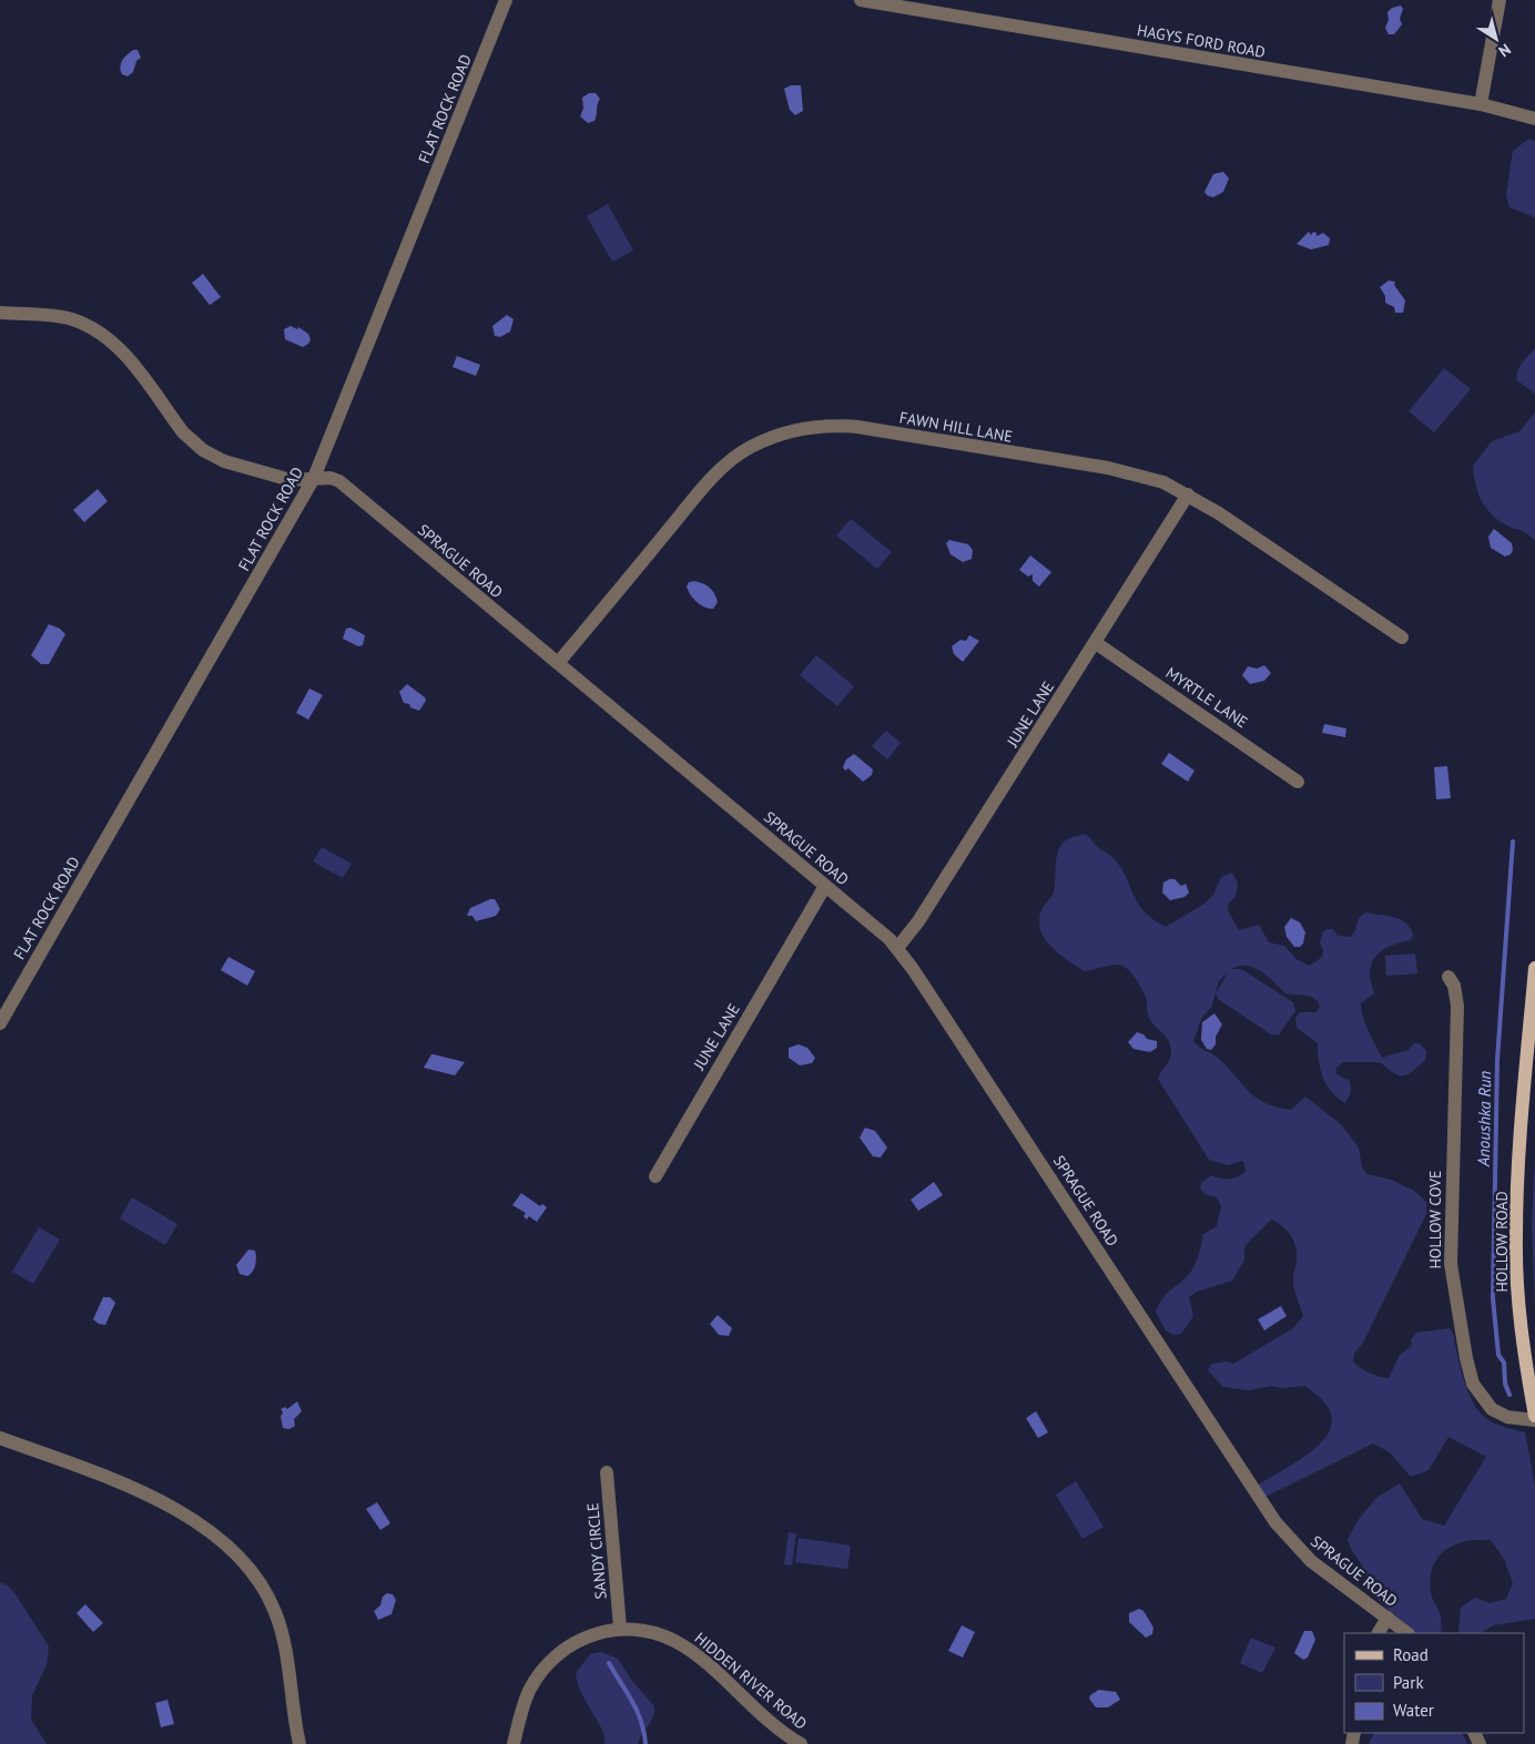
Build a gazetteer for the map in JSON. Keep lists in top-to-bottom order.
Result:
{
  "streets": {
    "main road": ["HOLLOW ROAD"],
    "street": [
      "HAGYS FORD ROAD",
      "FLAT ROCK ROAD",
      "FAWN HILL LANE",
      "SPRAGUE ROAD",
      "MYRTLE LANE",
      "JUNE LANE",
      "HOLLOW COVE",
      "SANDY CIRCLE",
      "HIDDEN RIVER ROAD"
    ]
  },
  "crossings": [
    ["FLAT ROCK ROAD", "SPRAGUE ROAD"],
    ["FAWN HILL LANE", "SPRAGUE ROAD"],
    ["FAWN HILL LANE", "JUNE LANE"],
    ["SPRAGUE ROAD", "JUNE LANE"],
    ["MYRTLE LANE", "JUNE LANE"],
    ["SANDY CIRCLE", "HIDDEN RIVER ROAD"]
  ],
  "water": ["Anoushka Run"],
  "legend": ["Road", "Park", "Water"],
  "north": "bottom right"
}
